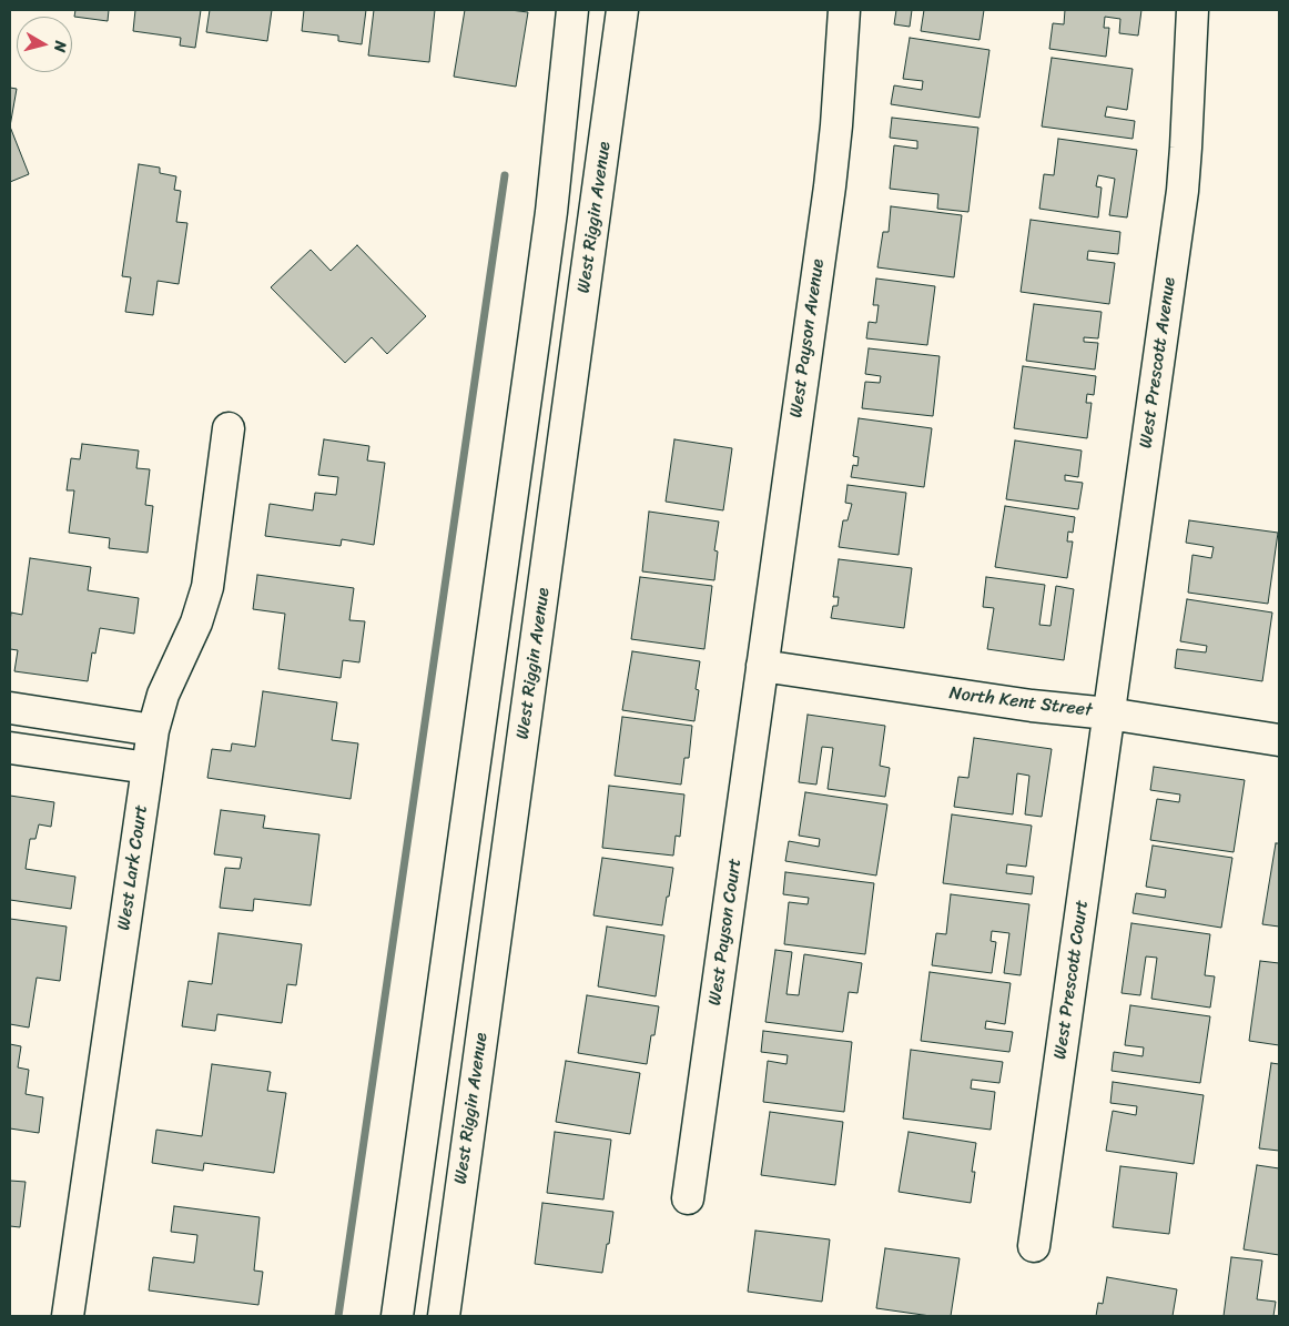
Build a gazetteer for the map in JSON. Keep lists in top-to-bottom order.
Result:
{
  "streets": {
    "street": [
      "West Riggin Avenue",
      "West Payson Avenue",
      "West Prescott Avenue",
      "North Kent Street",
      "West Lark Court",
      "West Payson Court",
      "West Prescott Court"
    ]
  },
  "crossings": [
    ["West Payson Avenue", "North Kent Street"],
    ["West Payson Avenue", "West Payson Court"],
    ["West Prescott Avenue", "North Kent Street"],
    ["West Prescott Avenue", "West Prescott Court"],
    ["North Kent Street", "West Payson Court"],
    ["North Kent Street", "West Prescott Court"]
  ],
  "north": "right"
}
